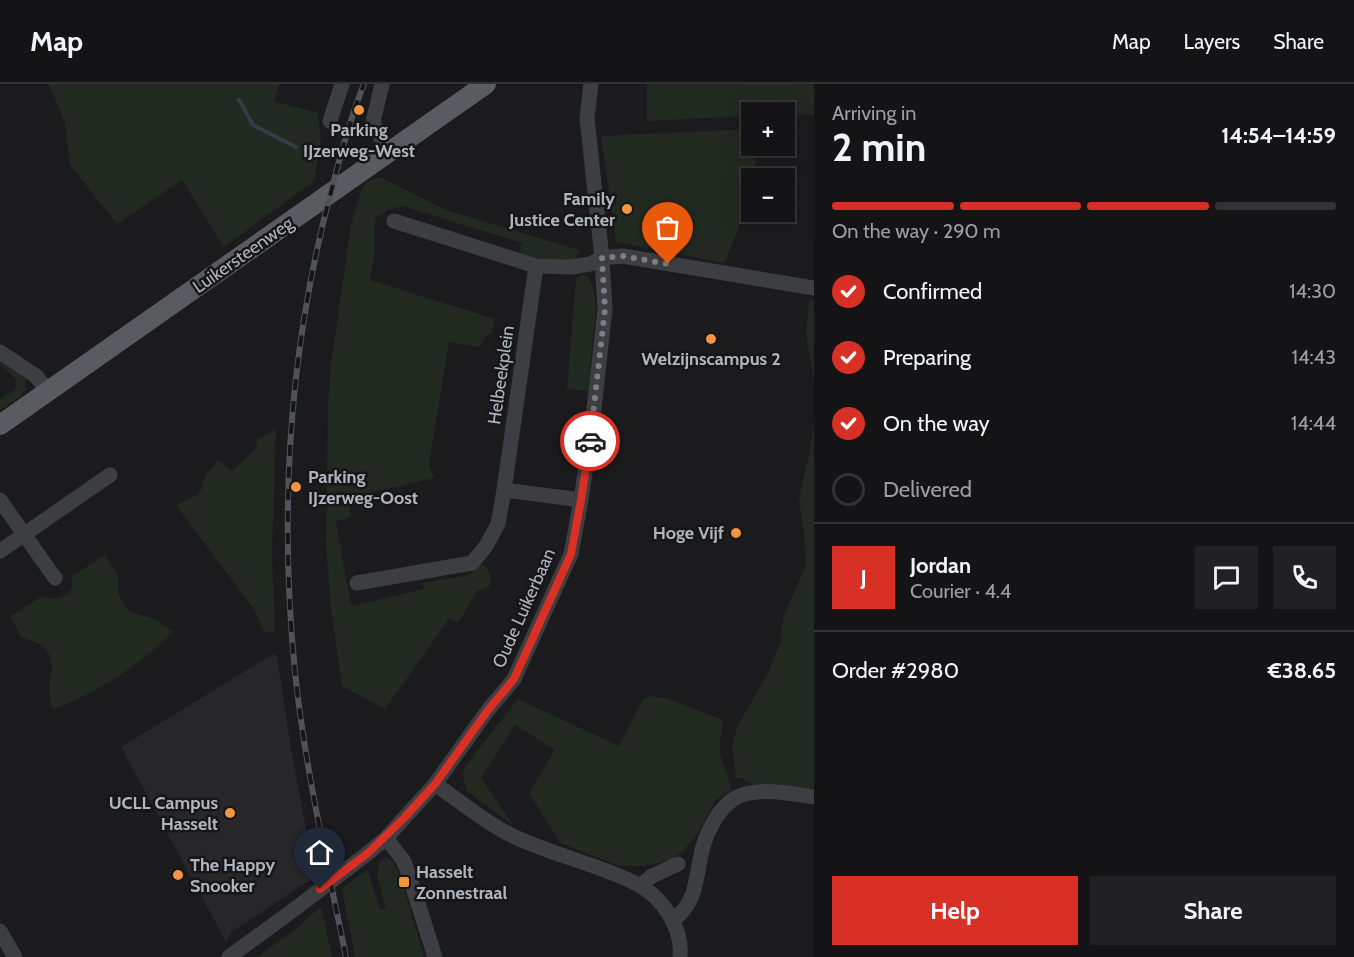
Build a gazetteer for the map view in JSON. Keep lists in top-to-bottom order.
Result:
{
  "streets": {
    "main road": ["Luikersteenweg"],
    "street": ["Helbeekplein", "Oude Luikerbaan"]
  },
  "places": {
    "other": [
      "Parking IJzerweg-West",
      "Family Justice Center",
      "Welzijnscampus 2",
      "Parking IJzerweg-Oost",
      "Hoge Vijf",
      "UCLL Campus Hasselt",
      "The Happy Snooker"
    ],
    "transit": ["Hasselt Zonnestraal"]
  },
  "page": {
    "header": "Map",
    "nav": ["Map", "Layers", "Share"],
    "heading": ["2 min", "Arriving in", "14:54–14:59"],
    "panel": [
      "Jordan",
      "Courier · 4.4",
      "Order #2980",
      "€38.65"
    ],
    "map_buttons": ["+", "−"],
    "bar": "On the way · 290 m",
    "list": [
      ["Confirmed", "14:30"],
      ["Preparing", "14:43"],
      ["On the way", "14:44"],
      "Delivered"
    ],
    "round": "J",
    "buttons": ["Help", "Share"]
  }
}
